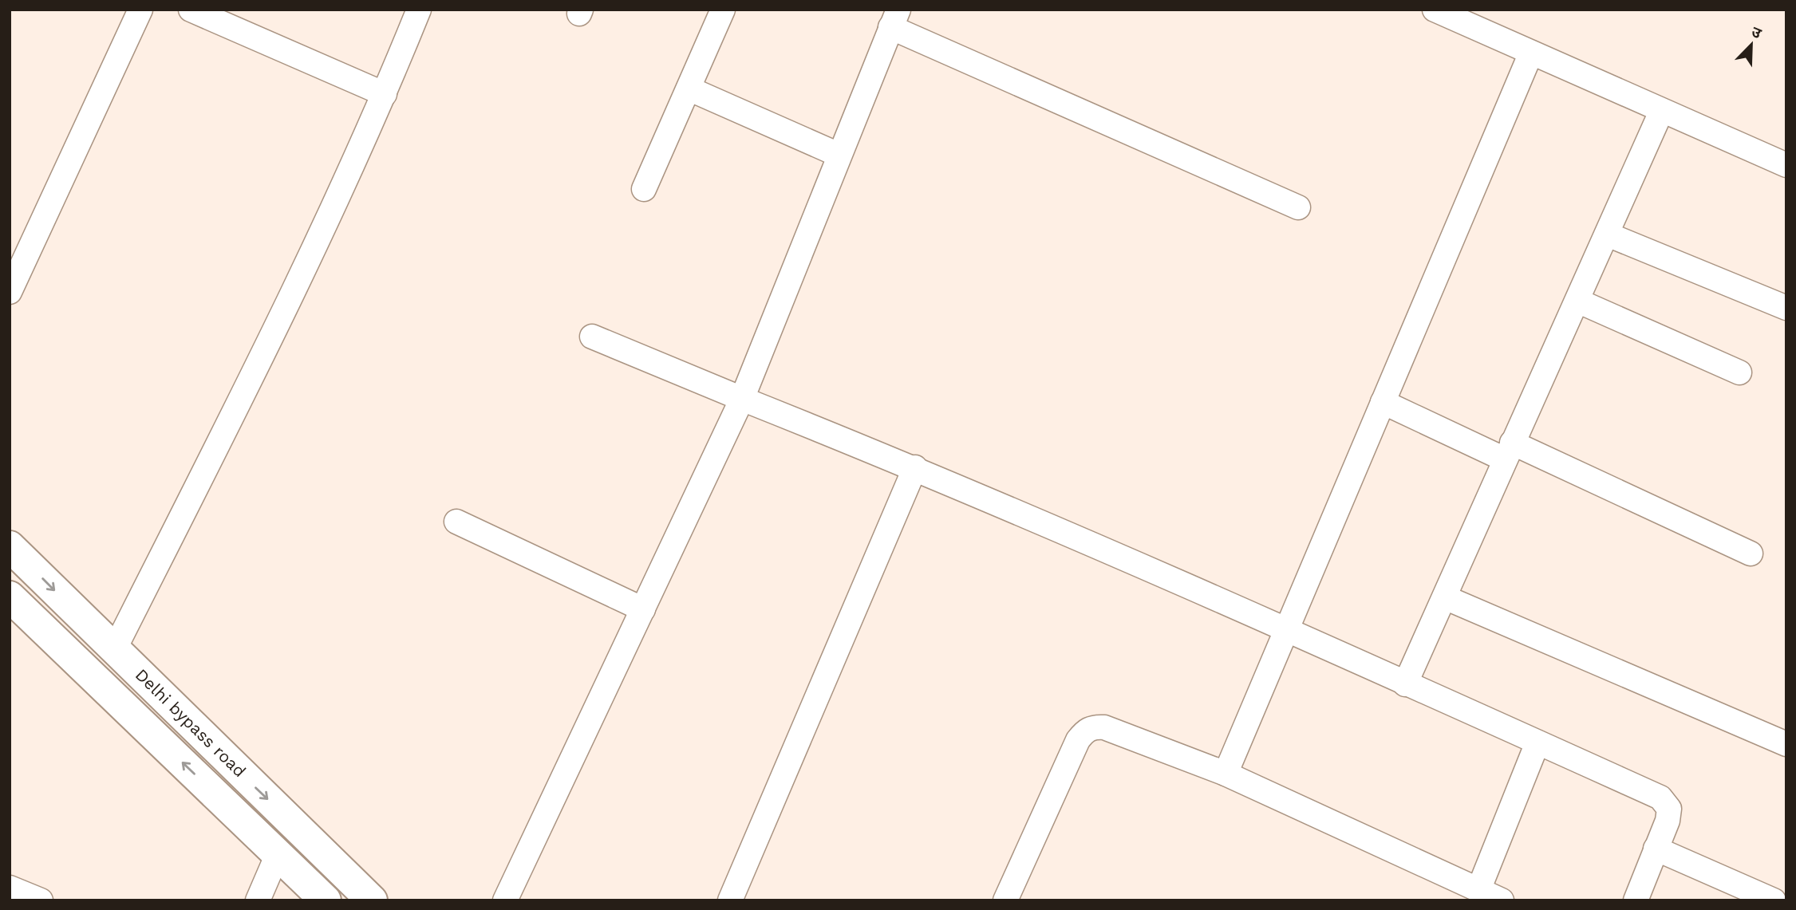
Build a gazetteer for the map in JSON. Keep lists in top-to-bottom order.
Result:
{
  "streets": {
    "main road": ["Delhi bypass road"]
  },
  "north": "top right"
}
